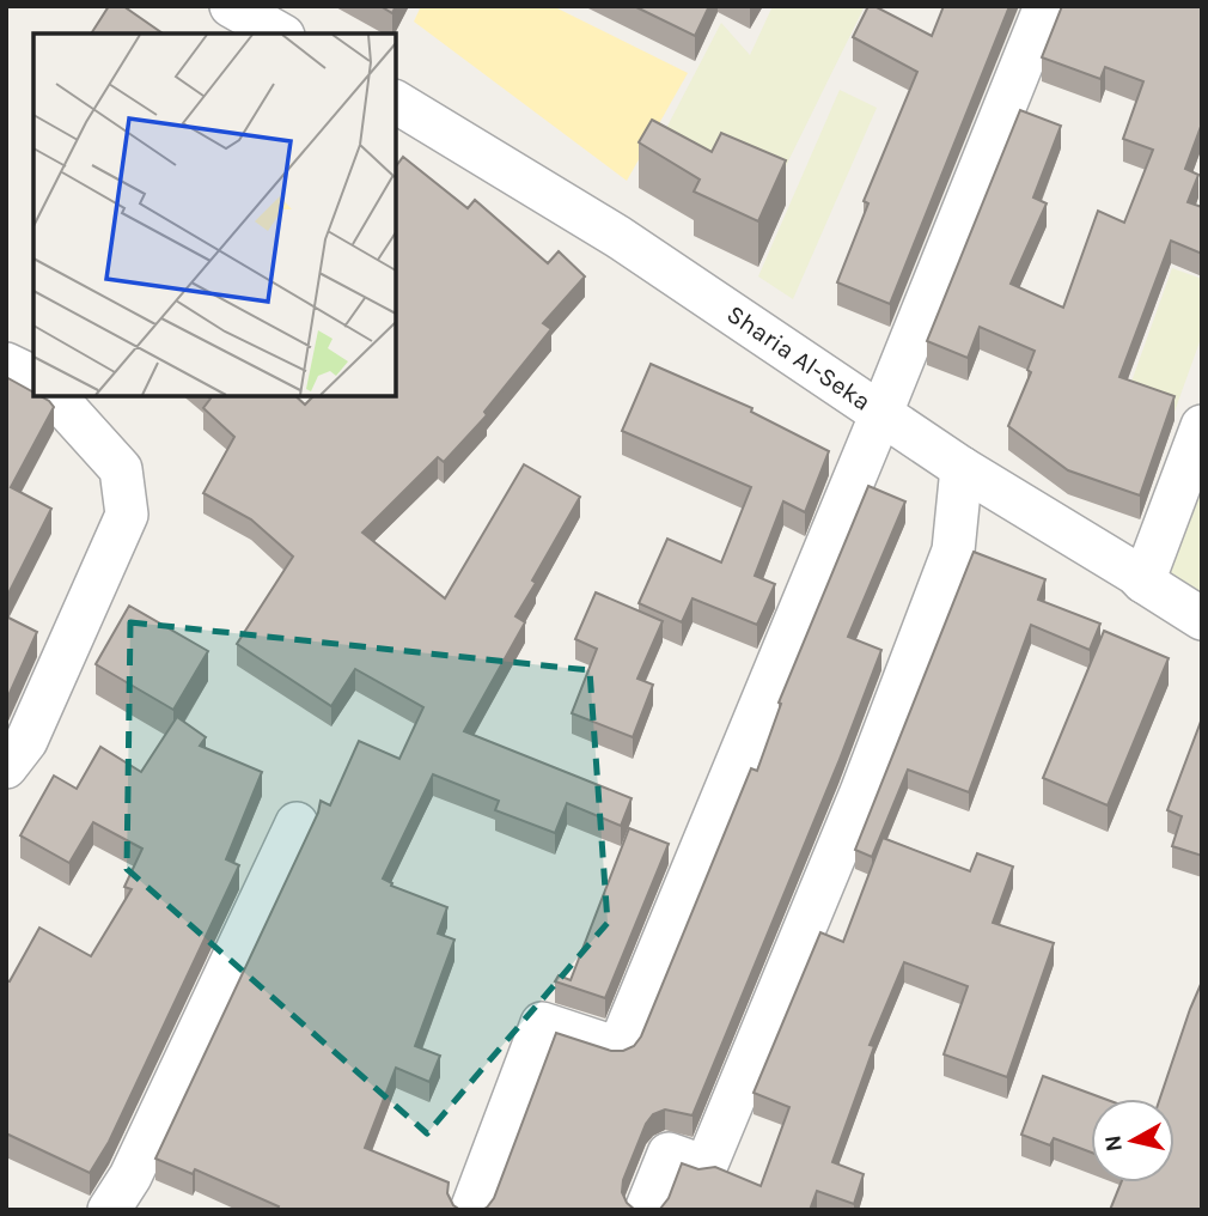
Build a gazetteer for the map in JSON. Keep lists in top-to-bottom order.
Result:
{
  "streets": {
    "street": ["Sharia Al-Seka"]
  },
  "north": "left"
}
